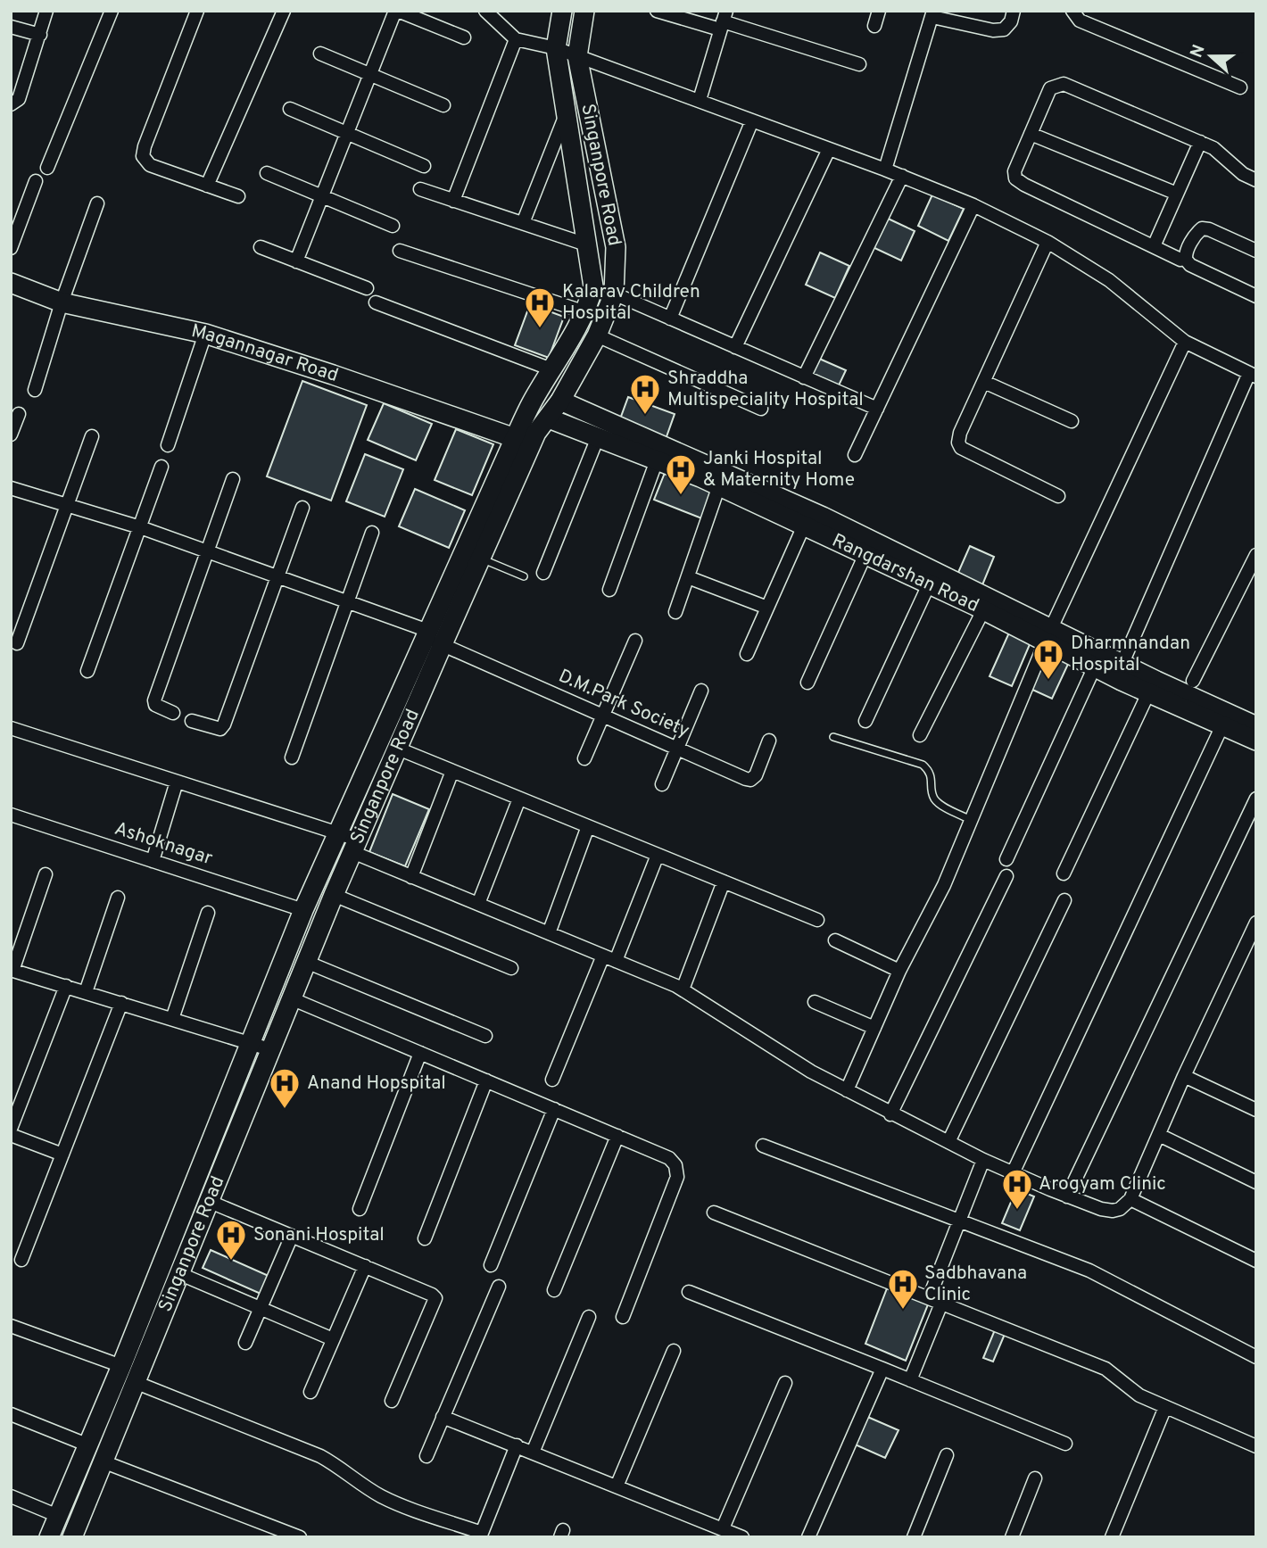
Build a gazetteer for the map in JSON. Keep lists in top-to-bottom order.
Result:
{
  "streets": {
    "main road": ["Singanpore Road", "Magannagar Road", "Rangdarshan Road"],
    "street": ["D.M.Park Society", "Ashoknagar"]
  },
  "crossings": [
    ["Singanpore Road", "Magannagar Road"],
    ["Singanpore Road", "Rangdarshan Road"],
    ["Singanpore Road", "D.M.Park Society"],
    ["Singanpore Road", "Ashoknagar"]
  ],
  "places": {
    "hospital": [
      "Kalarav Children Hospital",
      "Shraddha Multispeciality Hospital",
      "Janki Hospital & Maternity Home",
      "Dharmnandan Hospital",
      "Anand Hopspital",
      "Arogyam Clinic",
      "Sonani Hospital",
      "Sadbhavana Clinic"
    ]
  },
  "north": "left"
}
